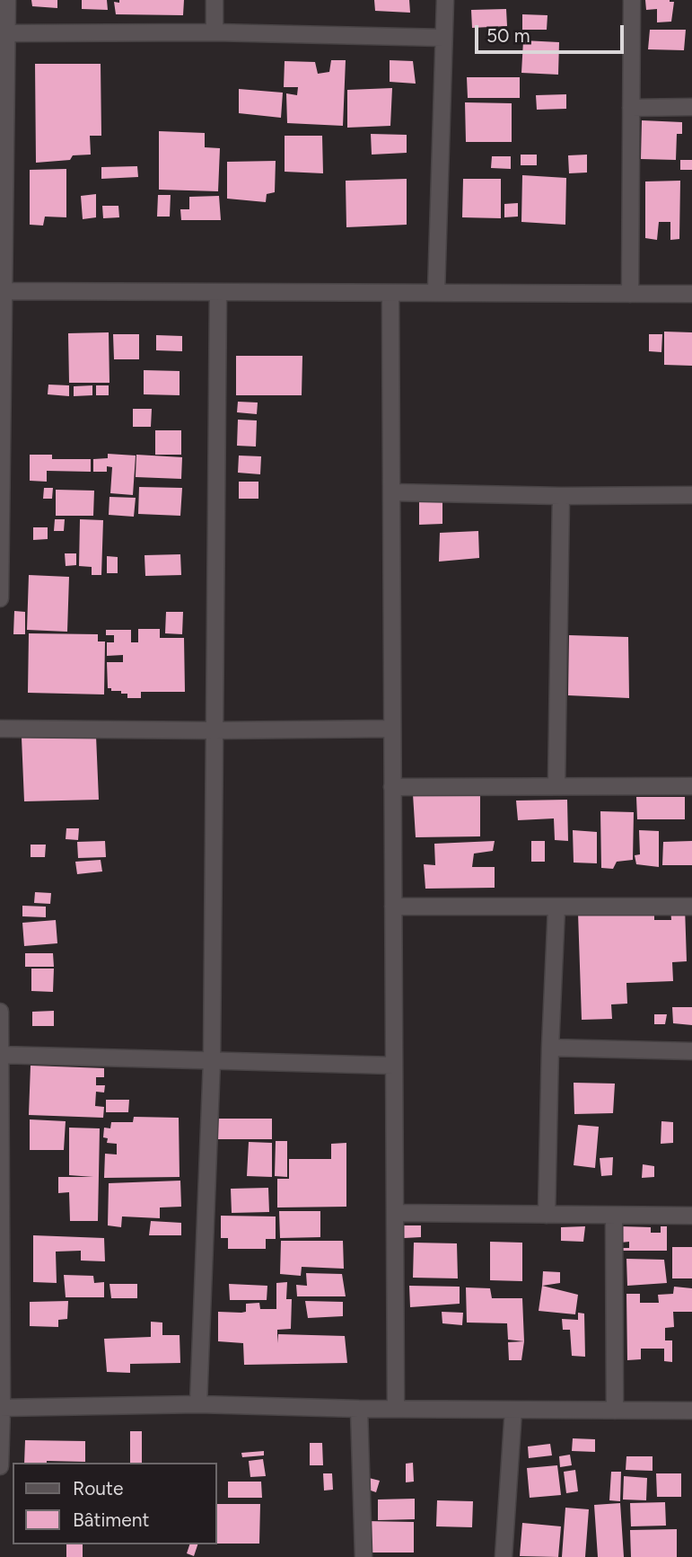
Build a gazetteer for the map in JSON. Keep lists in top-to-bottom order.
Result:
{
  "legend": ["Route", "Bâtiment"],
  "scale_bar": "50 m"
}
